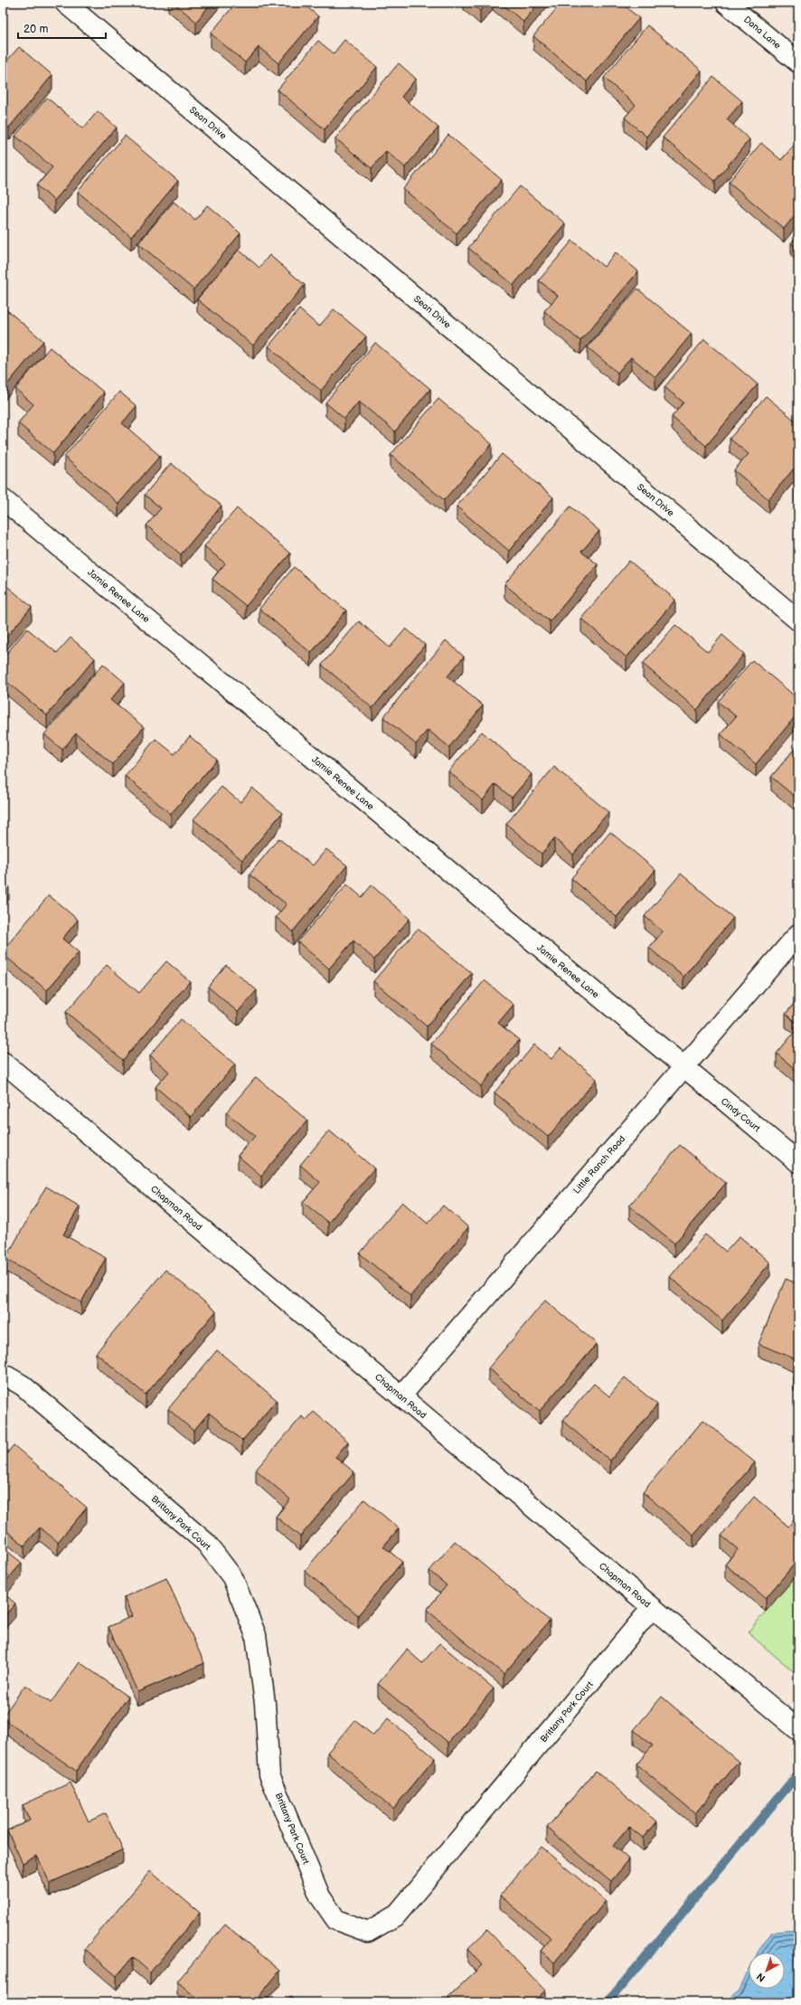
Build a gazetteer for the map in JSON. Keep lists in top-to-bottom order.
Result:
{
  "streets": {
    "street": [
      "Dana Lane",
      "Sean Drive",
      "Jamie Renee Lane",
      "Cindy Court",
      "Little Ranch Road",
      "Chapman Road",
      "Brittany Park Court"
    ]
  },
  "crossings": [
    ["Jamie Renee Lane", "Cindy Court"],
    ["Jamie Renee Lane", "Little Ranch Road"],
    ["Cindy Court", "Little Ranch Road"],
    ["Little Ranch Road", "Chapman Road"],
    ["Chapman Road", "Brittany Park Court"]
  ],
  "scale_bar": "20 m",
  "north": "bottom left"
}
